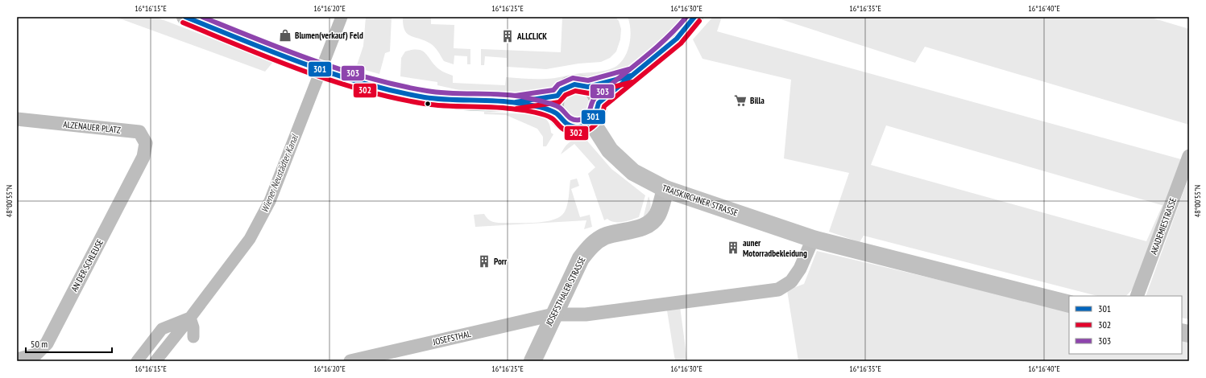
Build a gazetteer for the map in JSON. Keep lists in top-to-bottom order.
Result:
{
  "streets": {
    "main road": ["TRAISKIRCHNER STRASSE", "JOSEFSTHALER STRASSE"],
    "street": [
      "ALZENAUER PLATZ",
      "AKADEMIESTRASSE",
      "AN DER SCHLEUSE",
      "JOSEFSTHAL"
    ]
  },
  "crossings": [
    ["ALZENAUER PLATZ", "AN DER SCHLEUSE"],
    ["TRAISKIRCHNER STRASSE", "JOSEFSTHALER STRASSE"],
    ["TRAISKIRCHNER STRASSE", "JOSEFSTHAL"],
    ["JOSEFSTHALER STRASSE", "JOSEFSTHAL"]
  ],
  "water": ["Wiener Neustädter Kanal"],
  "places": {
    "shop": ["Blumen(verkauf) Feld"],
    "building": ["ALLCLICK", "auner Motorradbekleidung", "Porr"],
    "supermarket": ["Billa"]
  },
  "lines": ["transit line 301", "transit line 303", "transit line 302"],
  "legend": ["301", "302", "303"],
  "scale_bar": "50 m",
  "coordinates": [
    "16°16'15\"E",
    "16°16'20\"E",
    "16°16'25\"E",
    "16°16'30\"E",
    "16°16'35\"E",
    "16°16'40\"E",
    "48°00'55\"N"
  ]
}
